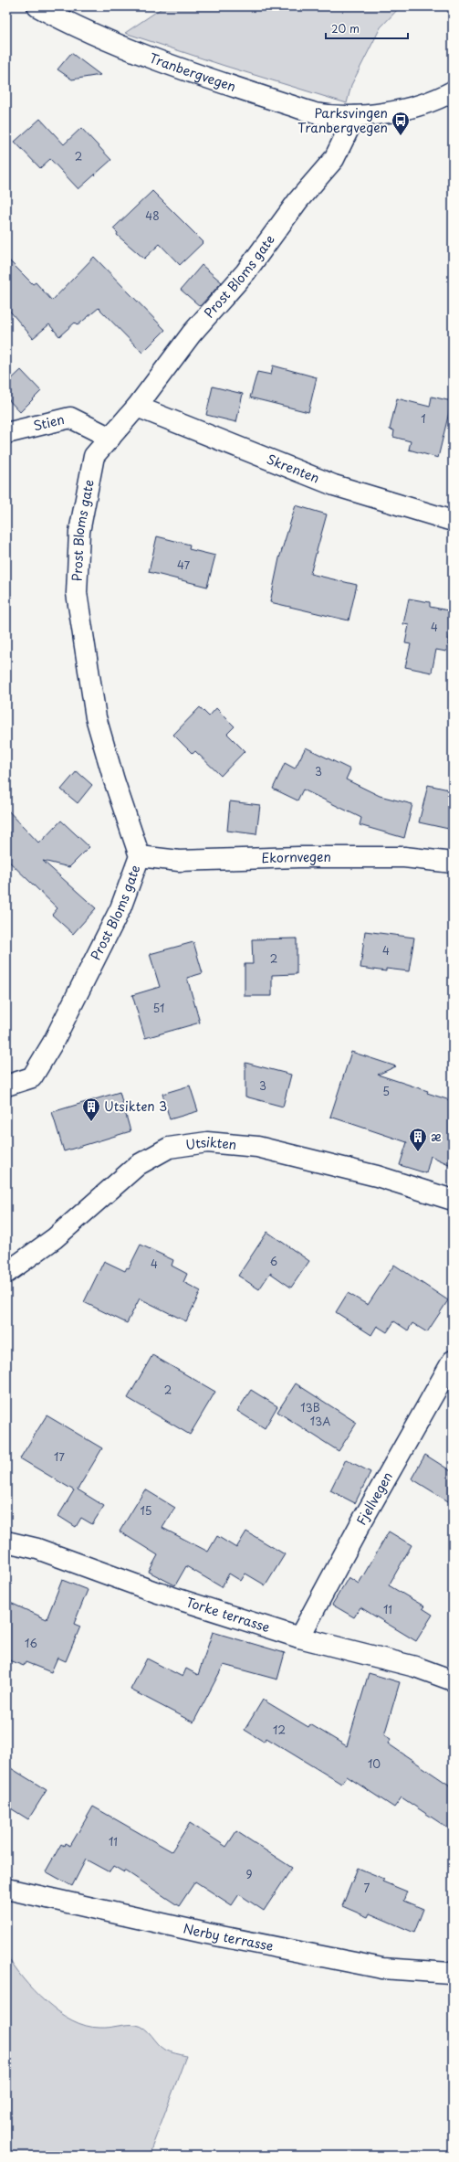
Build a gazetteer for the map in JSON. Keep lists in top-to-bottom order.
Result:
{
  "streets": {
    "street": [
      "Tranbergvegen",
      "Prost Bloms gate",
      "Stien",
      "Skrenten",
      "Ekornvegen",
      "Utsikten",
      "Fjellvegen",
      "Torke terrasse",
      "Nerby terrasse"
    ]
  },
  "crossings": [
    ["Tranbergvegen", "Prost Bloms gate"],
    ["Prost Bloms gate", "Stien"],
    ["Prost Bloms gate", "Skrenten"],
    ["Prost Bloms gate", "Ekornvegen"],
    ["Fjellvegen", "Torke terrasse"]
  ],
  "places": {
    "bus stop": ["Parksvingen Tranbergvegen"],
    "building": ["Utsikten 3", "æ"]
  },
  "house_numbers": [
    "2",
    "48",
    "1",
    "47",
    "4",
    "3",
    "4",
    "2",
    "51",
    "3",
    "5",
    "6",
    "4",
    "2",
    "13B",
    "13A",
    "17",
    "15",
    "11",
    "16",
    "12",
    "10",
    "11",
    "9",
    "7"
  ],
  "scale_bar": "20 m"
}
